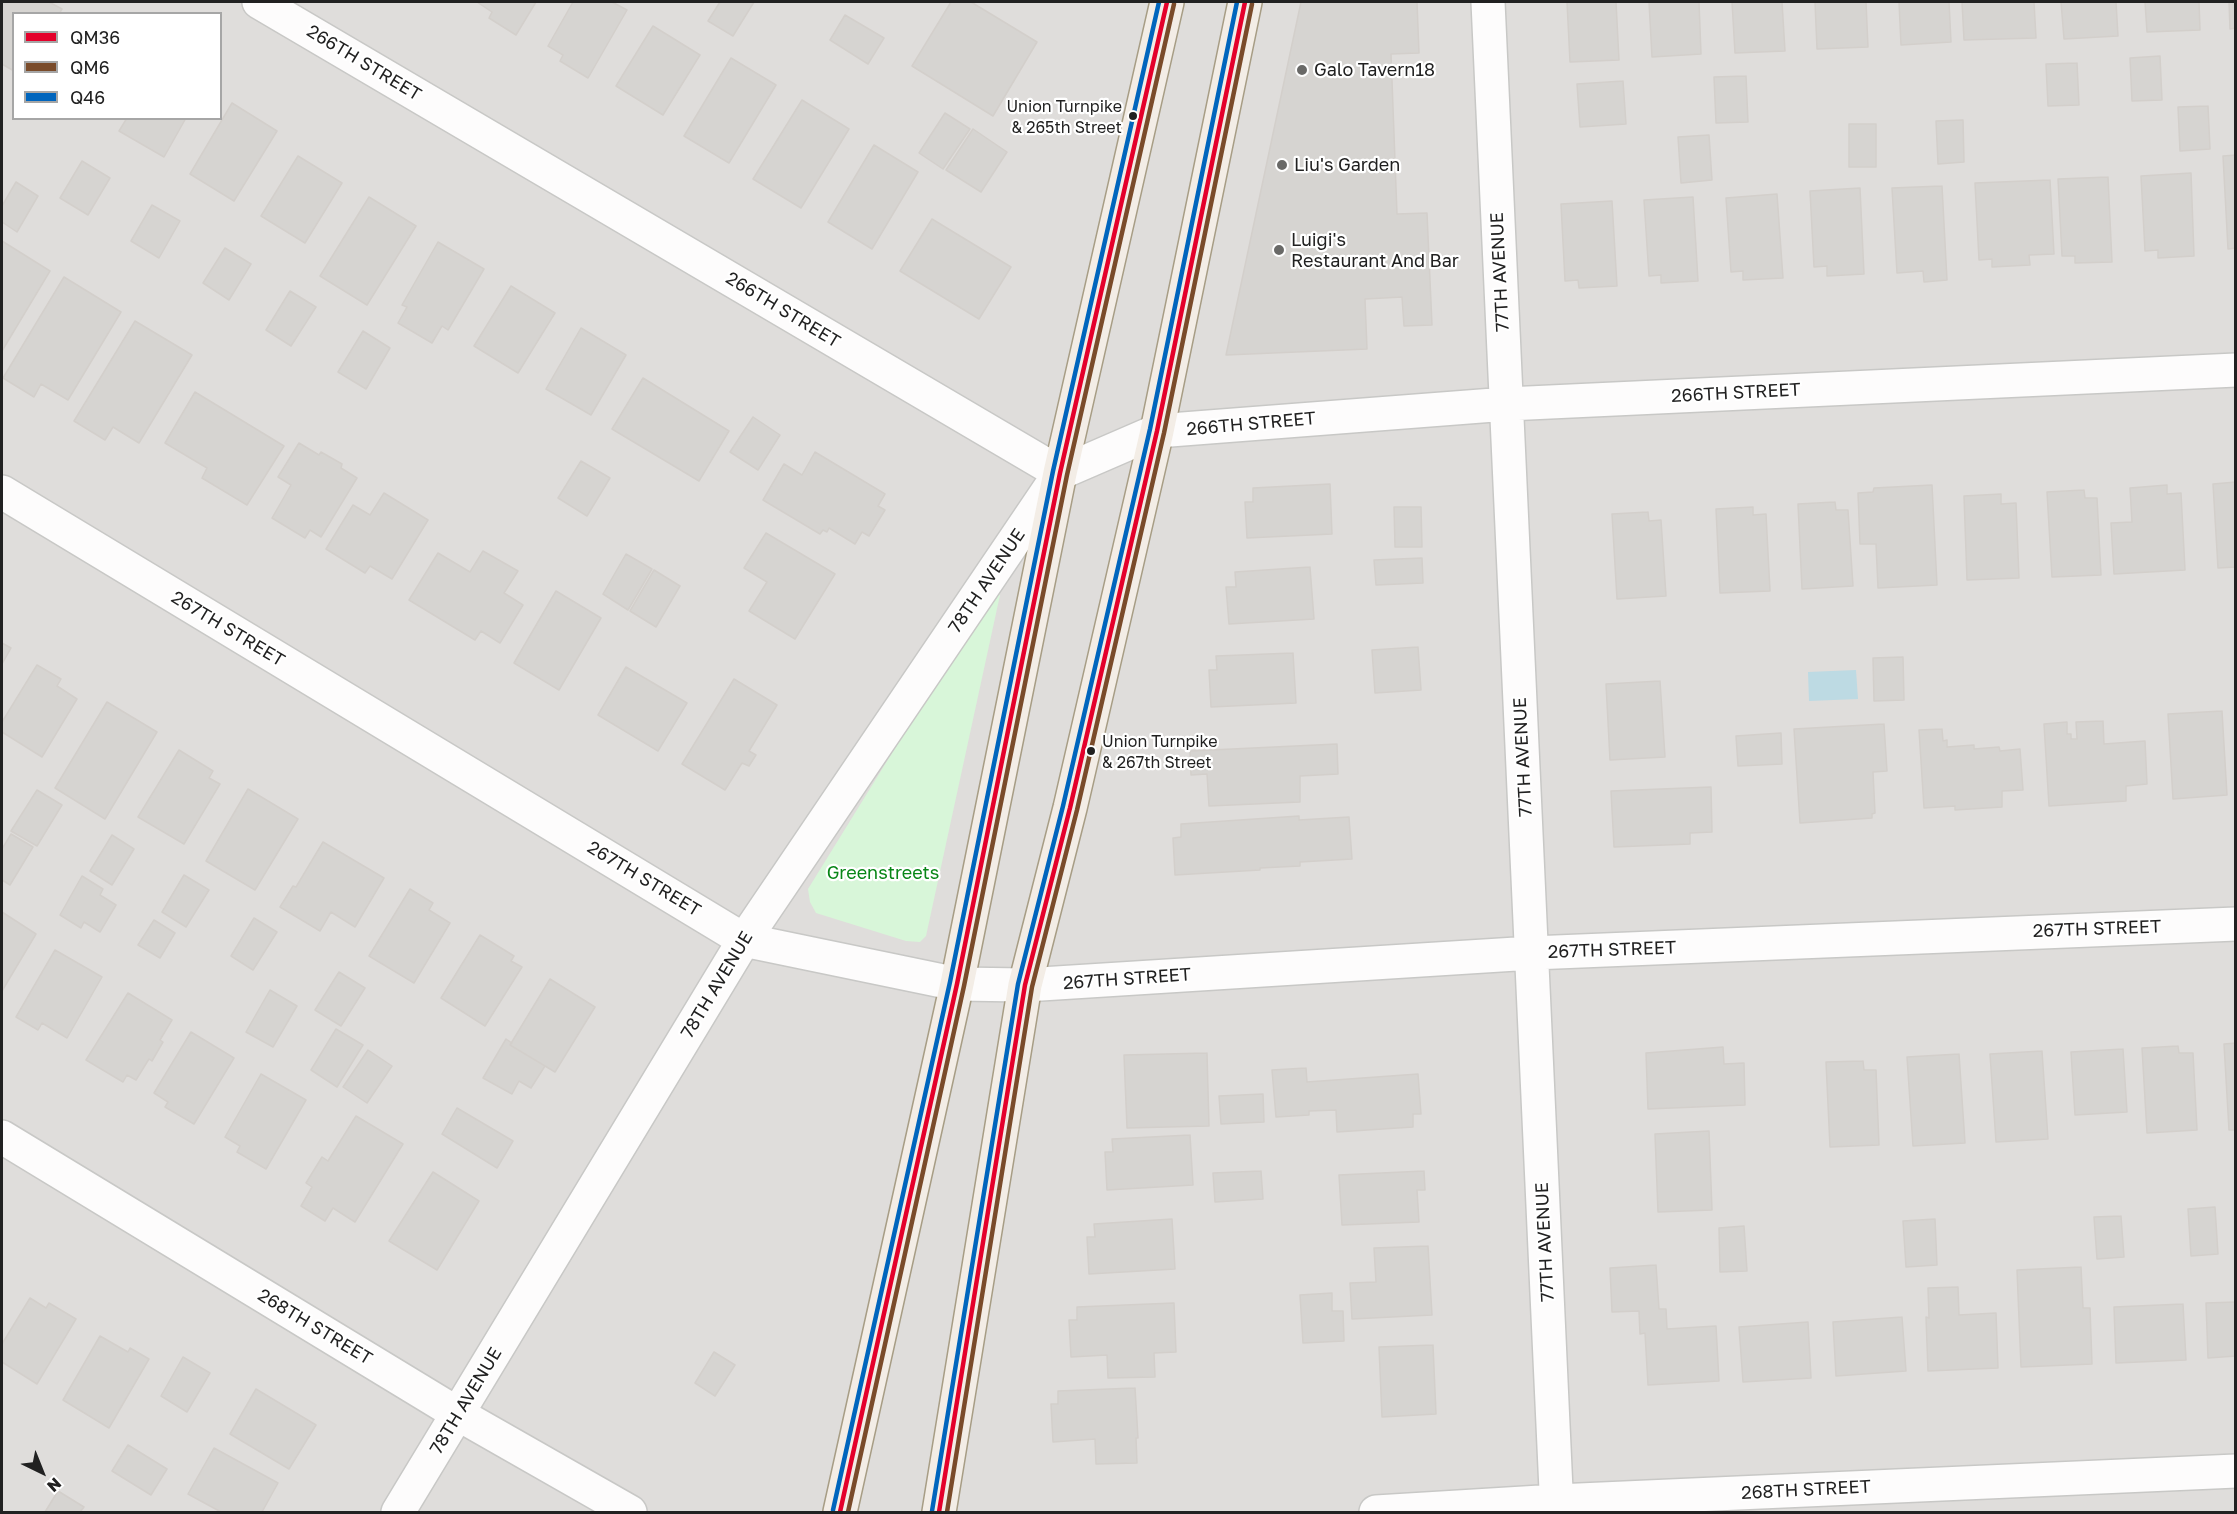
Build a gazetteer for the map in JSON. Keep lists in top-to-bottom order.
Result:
{
  "streets": {
    "street": [
      "266TH STREET",
      "77TH AVENUE",
      "78TH AVENUE",
      "267TH STREET",
      "268TH STREET"
    ]
  },
  "crossings": [
    ["266TH STREET", "77TH AVENUE"],
    ["266TH STREET", "78TH AVENUE"],
    ["77TH AVENUE", "267TH STREET"],
    ["77TH AVENUE", "268TH STREET"],
    ["78TH AVENUE", "267TH STREET"],
    ["78TH AVENUE", "268TH STREET"]
  ],
  "parks": ["Greenstreets"],
  "places": [
    "Galo Tavern18",
    "Union Turnpike & 265th Street",
    "Liu's Garden",
    "Luigi's Restaurant And Bar",
    "Union Turnpike & 267th Street"
  ],
  "lines": ["transit line QM36", "transit line Q46", "transit line QM6"],
  "legend": ["QM36", "QM6", "Q46"],
  "north": "bottom right"
}
